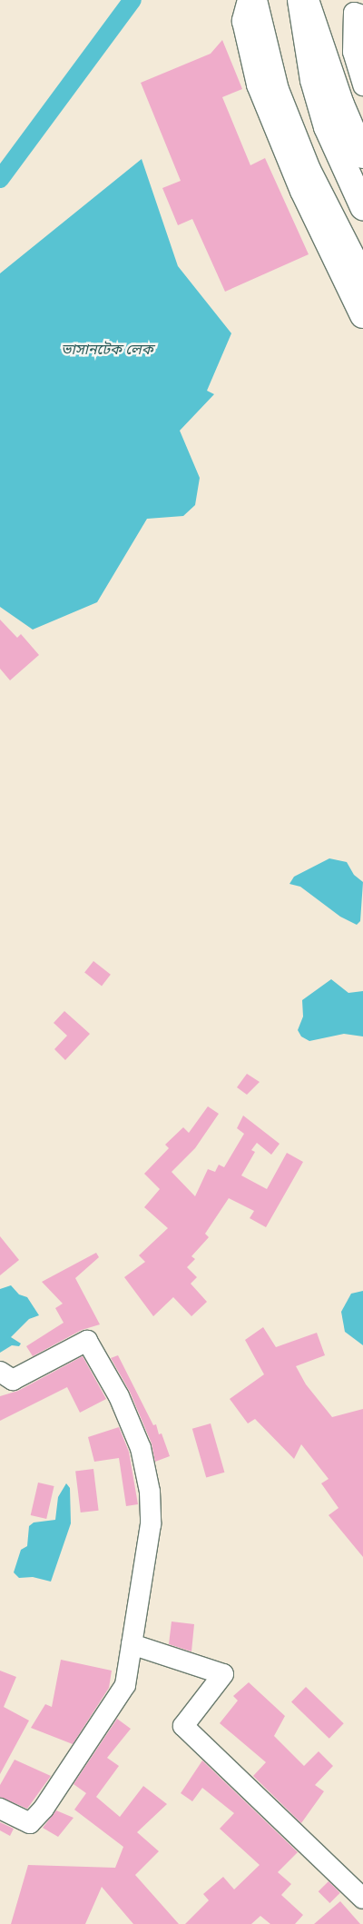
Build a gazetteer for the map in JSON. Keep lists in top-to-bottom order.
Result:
{
  "water": ["ভাসানটেক লেক"]
}
